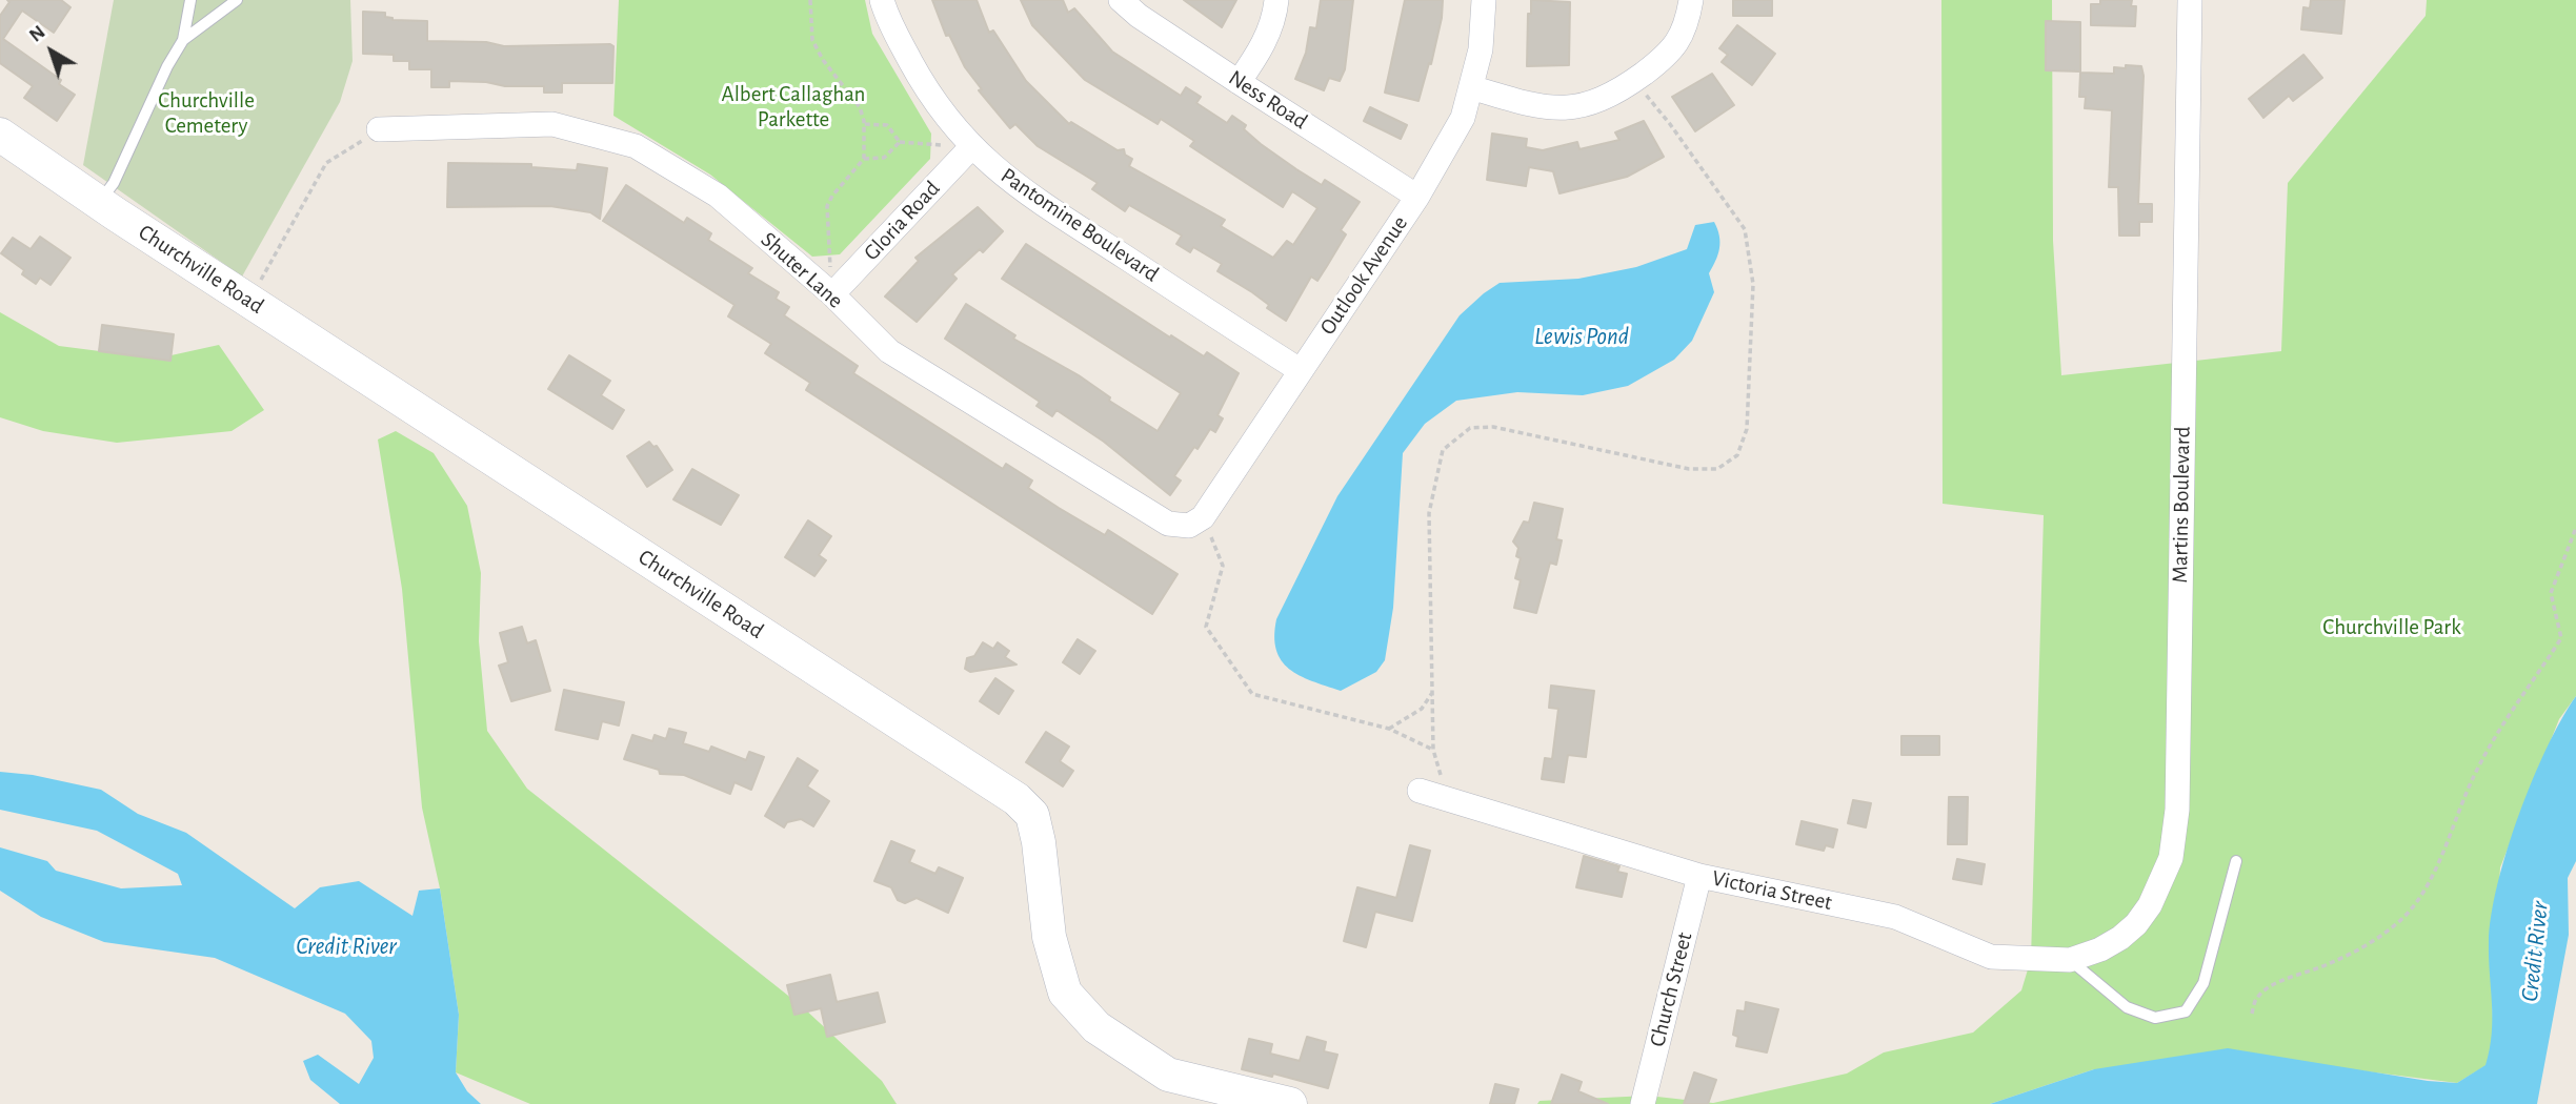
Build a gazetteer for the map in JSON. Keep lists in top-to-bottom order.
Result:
{
  "streets": {
    "street": [
      "Ness Road",
      "Gloria Road",
      "Pantomine Boulevard",
      "Churchville Road",
      "Shuter Lane",
      "Outlook Avenue",
      "Martins Boulevard",
      "Victoria Street",
      "Church Street"
    ]
  },
  "crossings": [
    ["Ness Road", "Outlook Avenue"],
    ["Gloria Road", "Pantomine Boulevard"],
    ["Gloria Road", "Shuter Lane"],
    ["Pantomine Boulevard", "Outlook Avenue"],
    ["Shuter Lane", "Outlook Avenue"],
    ["Martins Boulevard", "Victoria Street"],
    ["Victoria Street", "Church Street"]
  ],
  "water": ["Lewis Pond", "Credit River"],
  "parks": ["Albert Callaghan Parkette", "Churchville Cemetery", "Churchville Park"],
  "north": "top left"
}
